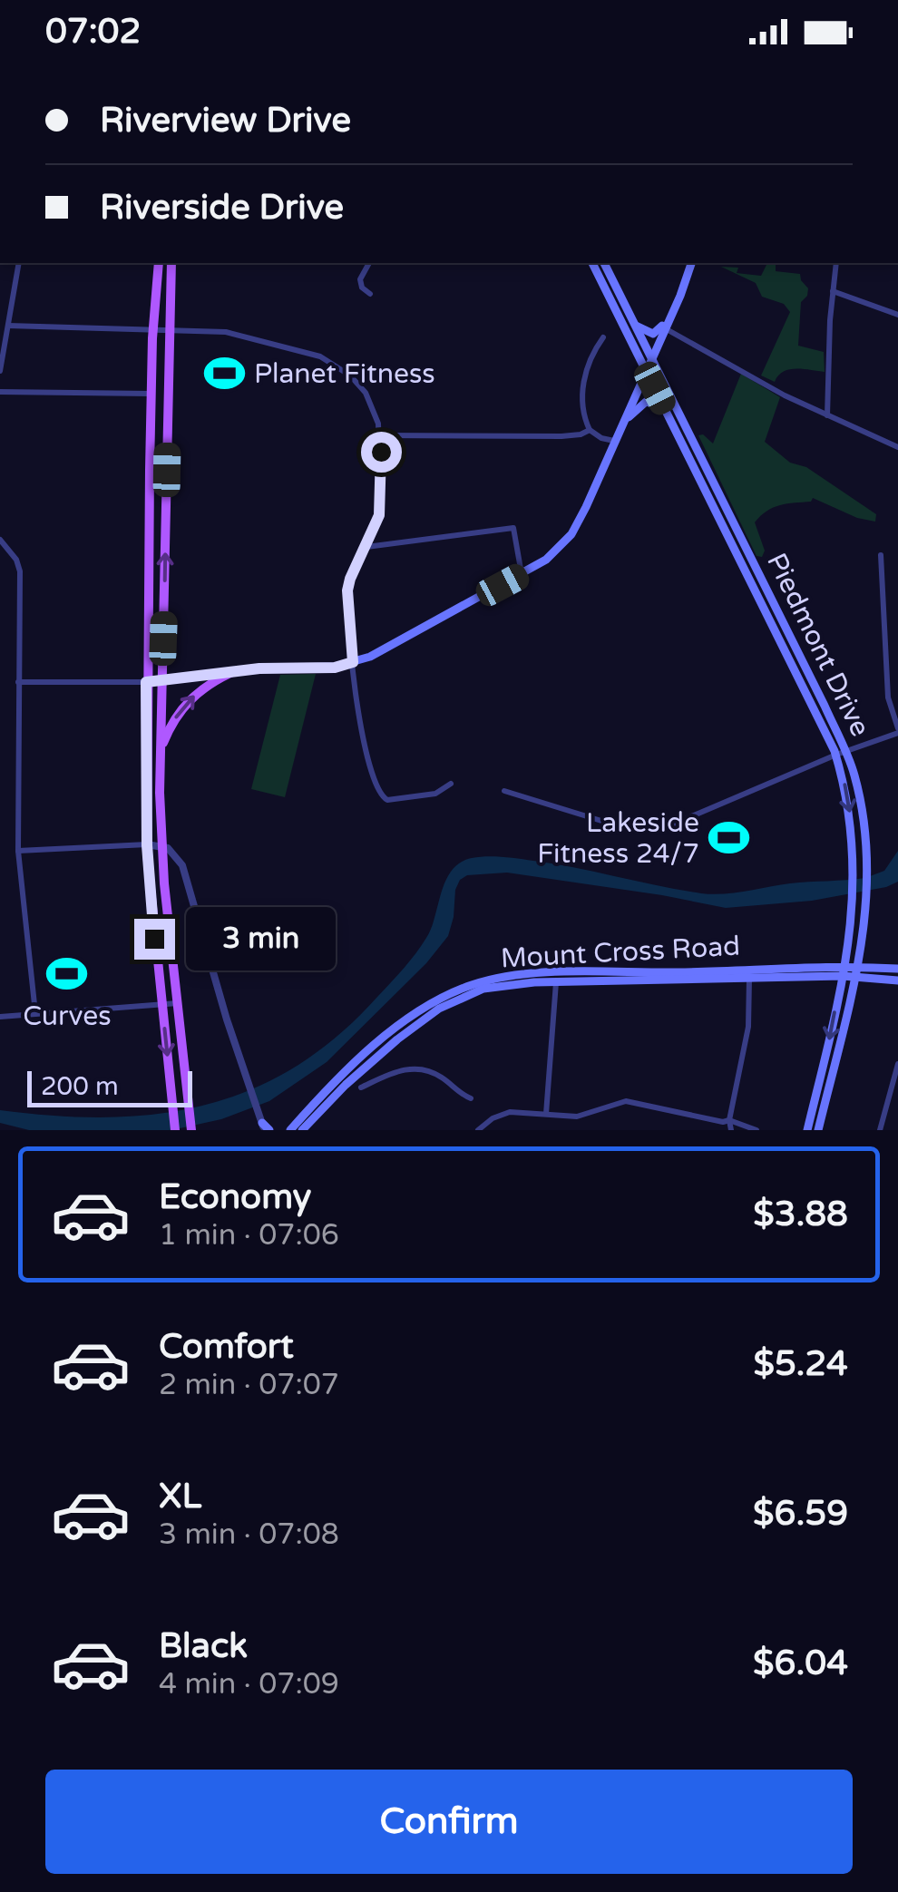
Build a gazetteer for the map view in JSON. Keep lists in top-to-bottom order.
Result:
{
  "streets": {
    "main road": ["Piedmont Drive", "Mount Cross Road"]
  },
  "crossings": [
    ["Piedmont Drive", "Mount Cross Road"]
  ],
  "places": {
    "sports": ["Planet Fitness", "Lakeside Fitness 24/7", "Curves"]
  },
  "scale_bar": "200 m",
  "page": {
    "status": "07:02",
    "banner": ["Riverview Drive", "Riverside Drive"],
    "bubble": "3 min",
    "scale": "200 m",
    "list": [
      {
        "name": "Economy",
        "note": "1 min · 07:06",
        "value": "$3.88"
      },
      {
        "name": "Comfort",
        "note": "2 min · 07:07",
        "value": "$5.24"
      },
      {
        "name": "XL",
        "note": "3 min · 07:08",
        "value": "$6.59"
      },
      {
        "name": "Black",
        "note": "4 min · 07:09",
        "value": "$6.04"
      }
    ],
    "buttons": "Confirm"
  }
}
